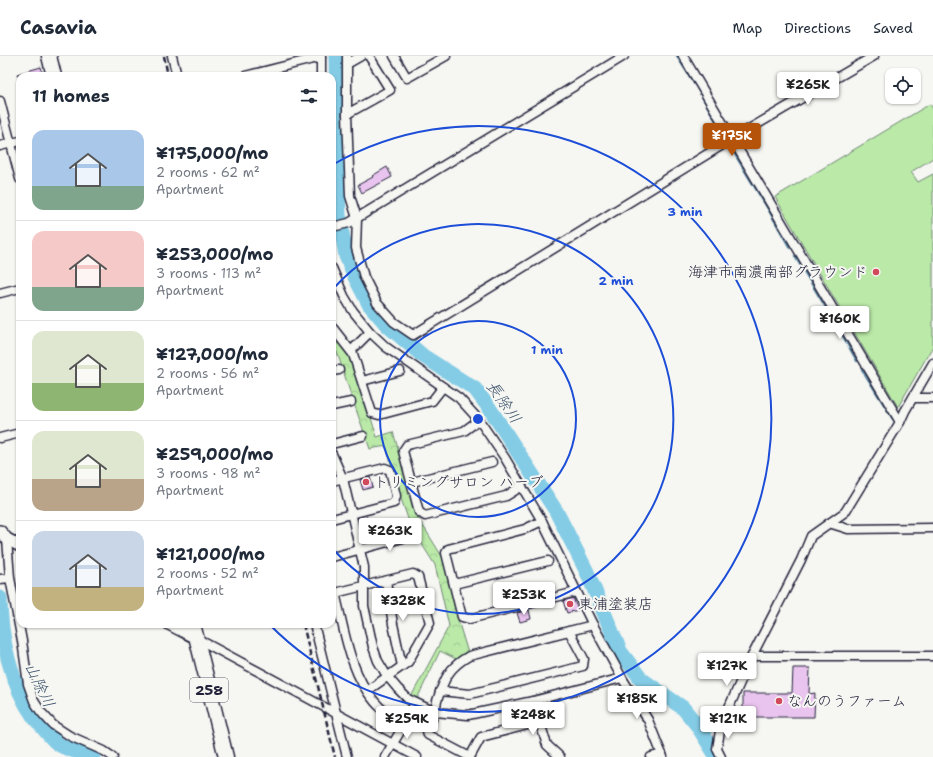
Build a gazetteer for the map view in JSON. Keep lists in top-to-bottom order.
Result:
{
  "streets": {
    "highway": ["258"]
  },
  "water": ["長除川", "山除川"],
  "places": [
    "海津市南濃南部グラウンド",
    "トリミングサロン ハーブ",
    "東浦塗装店",
    "なんのうファーム"
  ],
  "page": {
    "header": "Casavia",
    "nav": ["Map", "Directions", "Saved"],
    "price": [
      "¥265K",
      "¥175K",
      "¥160K",
      "¥263K",
      "¥253K",
      "¥328K",
      "¥127K",
      "¥185K",
      "¥248K",
      "¥259K",
      "¥121K"
    ],
    "heading": "11 homes",
    "list": [
      {
        "name": "¥175,000/mo",
        "note": "2 rooms · 62 m² · Apartment"
      },
      {
        "name": "¥253,000/mo",
        "note": "3 rooms · 113 m² · Apartment"
      },
      {
        "name": "¥127,000/mo",
        "note": "2 rooms · 56 m² · Apartment"
      },
      {
        "name": "¥259,000/mo",
        "note": "3 rooms · 98 m² · Apartment"
      },
      {
        "name": "¥121,000/mo",
        "note": "2 rooms · 52 m² · Apartment"
      }
    ]
  },
  "rings": ["3 min", "2 min", "1 min"]
}
